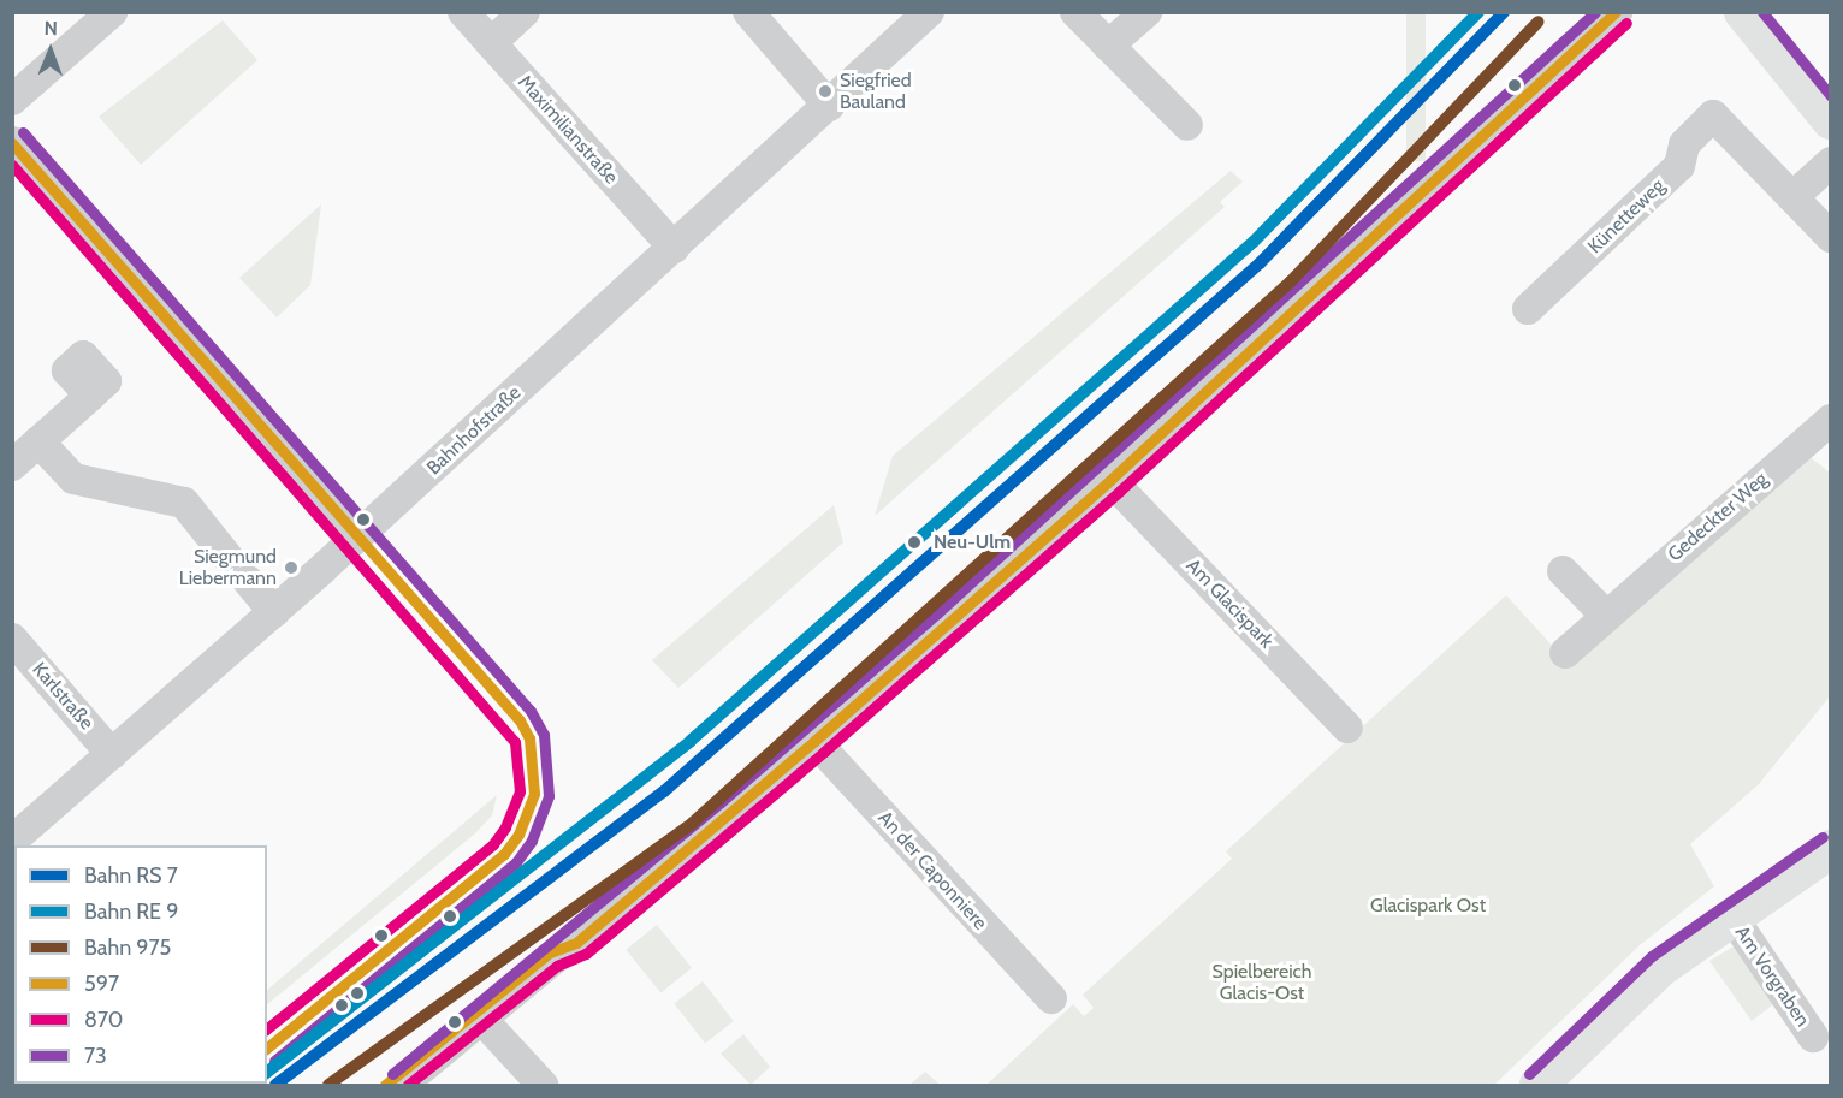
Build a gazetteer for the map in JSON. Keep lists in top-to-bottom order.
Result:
{
  "streets": {
    "street": [
      "Maximilianstraße",
      "Künetteweg",
      "Bahnhofstraße",
      "Gedeckter Weg",
      "Am Glacispark",
      "Karlstraße",
      "An der Caponniere",
      "Am Vorgraben"
    ]
  },
  "crossings": [
    ["Maximilianstraße", "Bahnhofstraße"],
    ["Bahnhofstraße", "Karlstraße"]
  ],
  "parks": ["Glacispark Ost", "Spielbereich Glacis-Ost"],
  "places": ["Siegfried Bauland", "Neu-Ulm", "Siegmund Liebermann"],
  "lines": [
    "transit line 597",
    "transit line 73",
    "rail line 975",
    "transit line 870"
  ],
  "legend": [
    "Bahn RS 7",
    "Bahn RE 9",
    "Bahn 975",
    "597",
    "870",
    "73"
  ],
  "north": "top"
}
